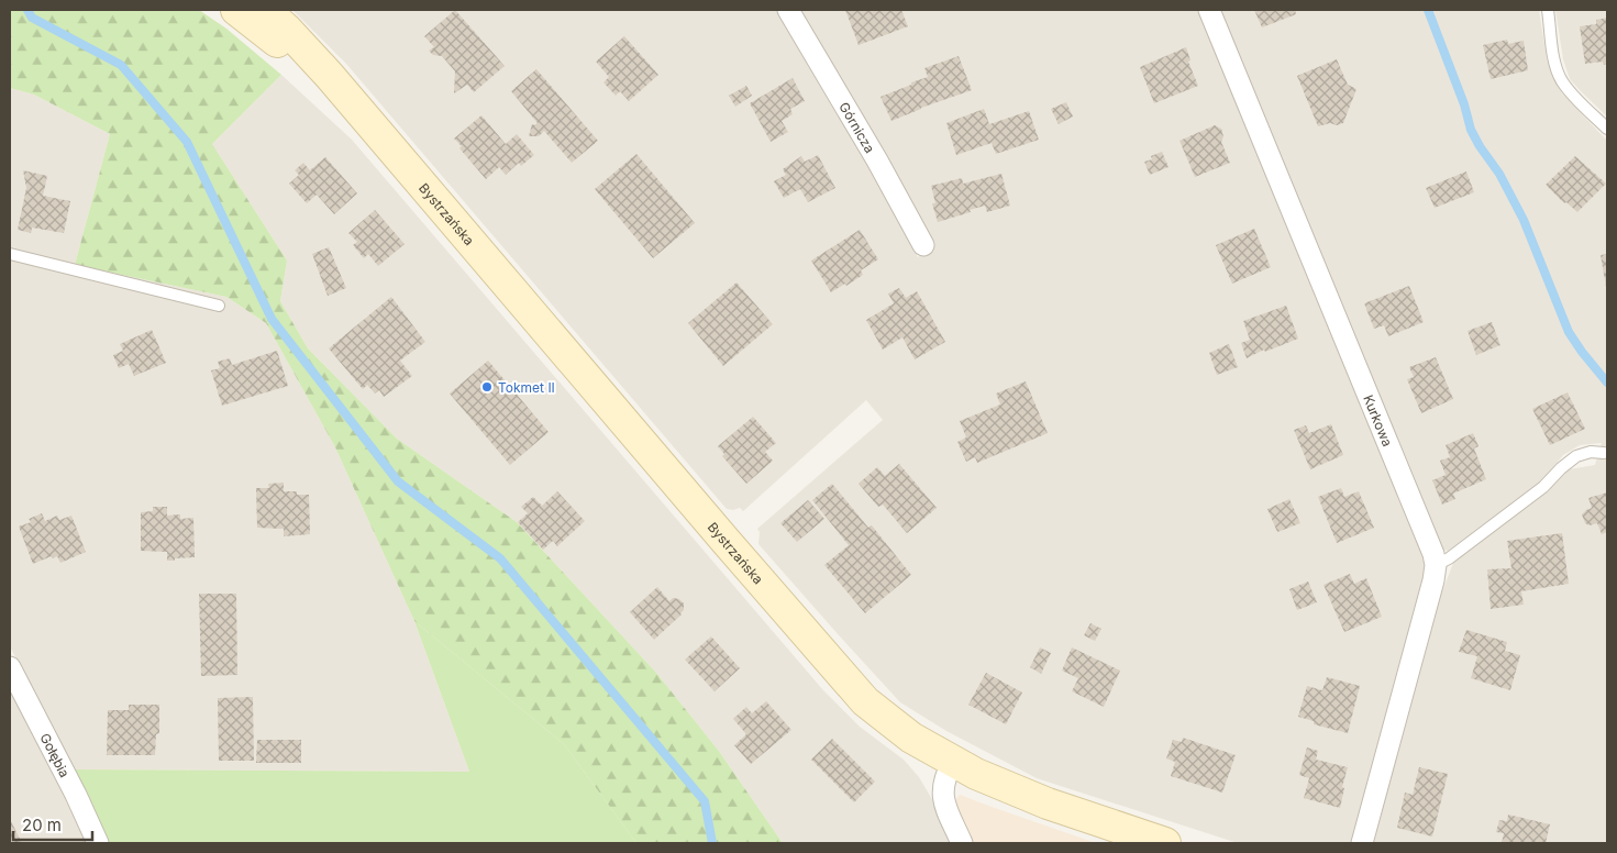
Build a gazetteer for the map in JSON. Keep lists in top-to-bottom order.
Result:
{
  "streets": {
    "main road": ["Bystrzańska"],
    "street": ["Górnicza", "Kurkowa", "Gołębia"]
  },
  "places": ["Tokmet II"],
  "scale_bar": "20 m"
}
